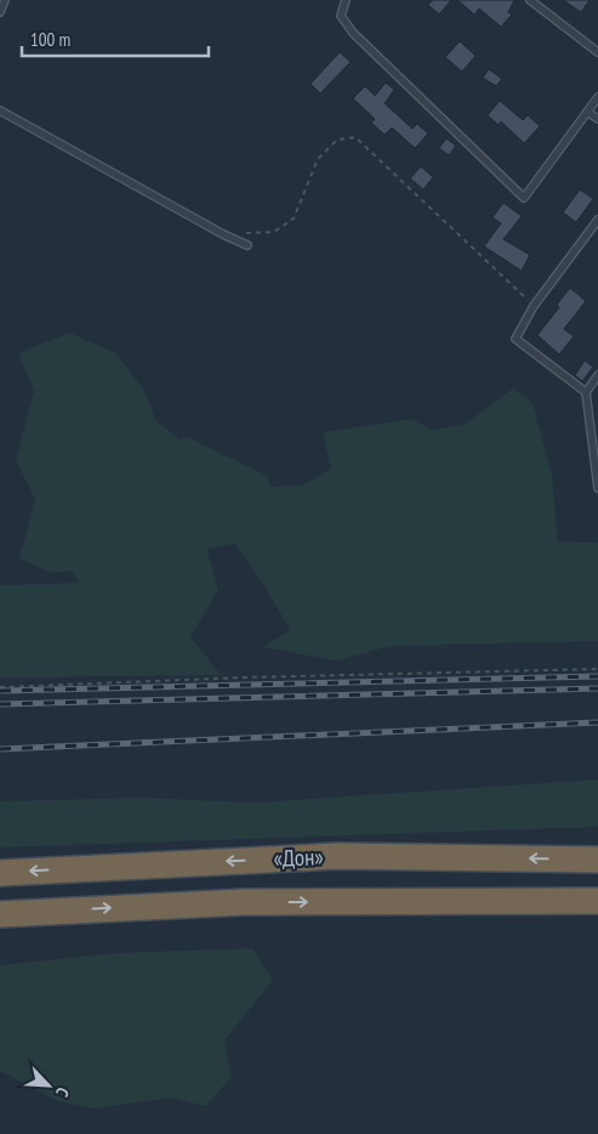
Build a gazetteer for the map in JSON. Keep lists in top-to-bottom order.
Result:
{
  "streets": {
    "highway": ["«Дон»"]
  },
  "scale_bar": "100 m",
  "north": "bottom right"
}
